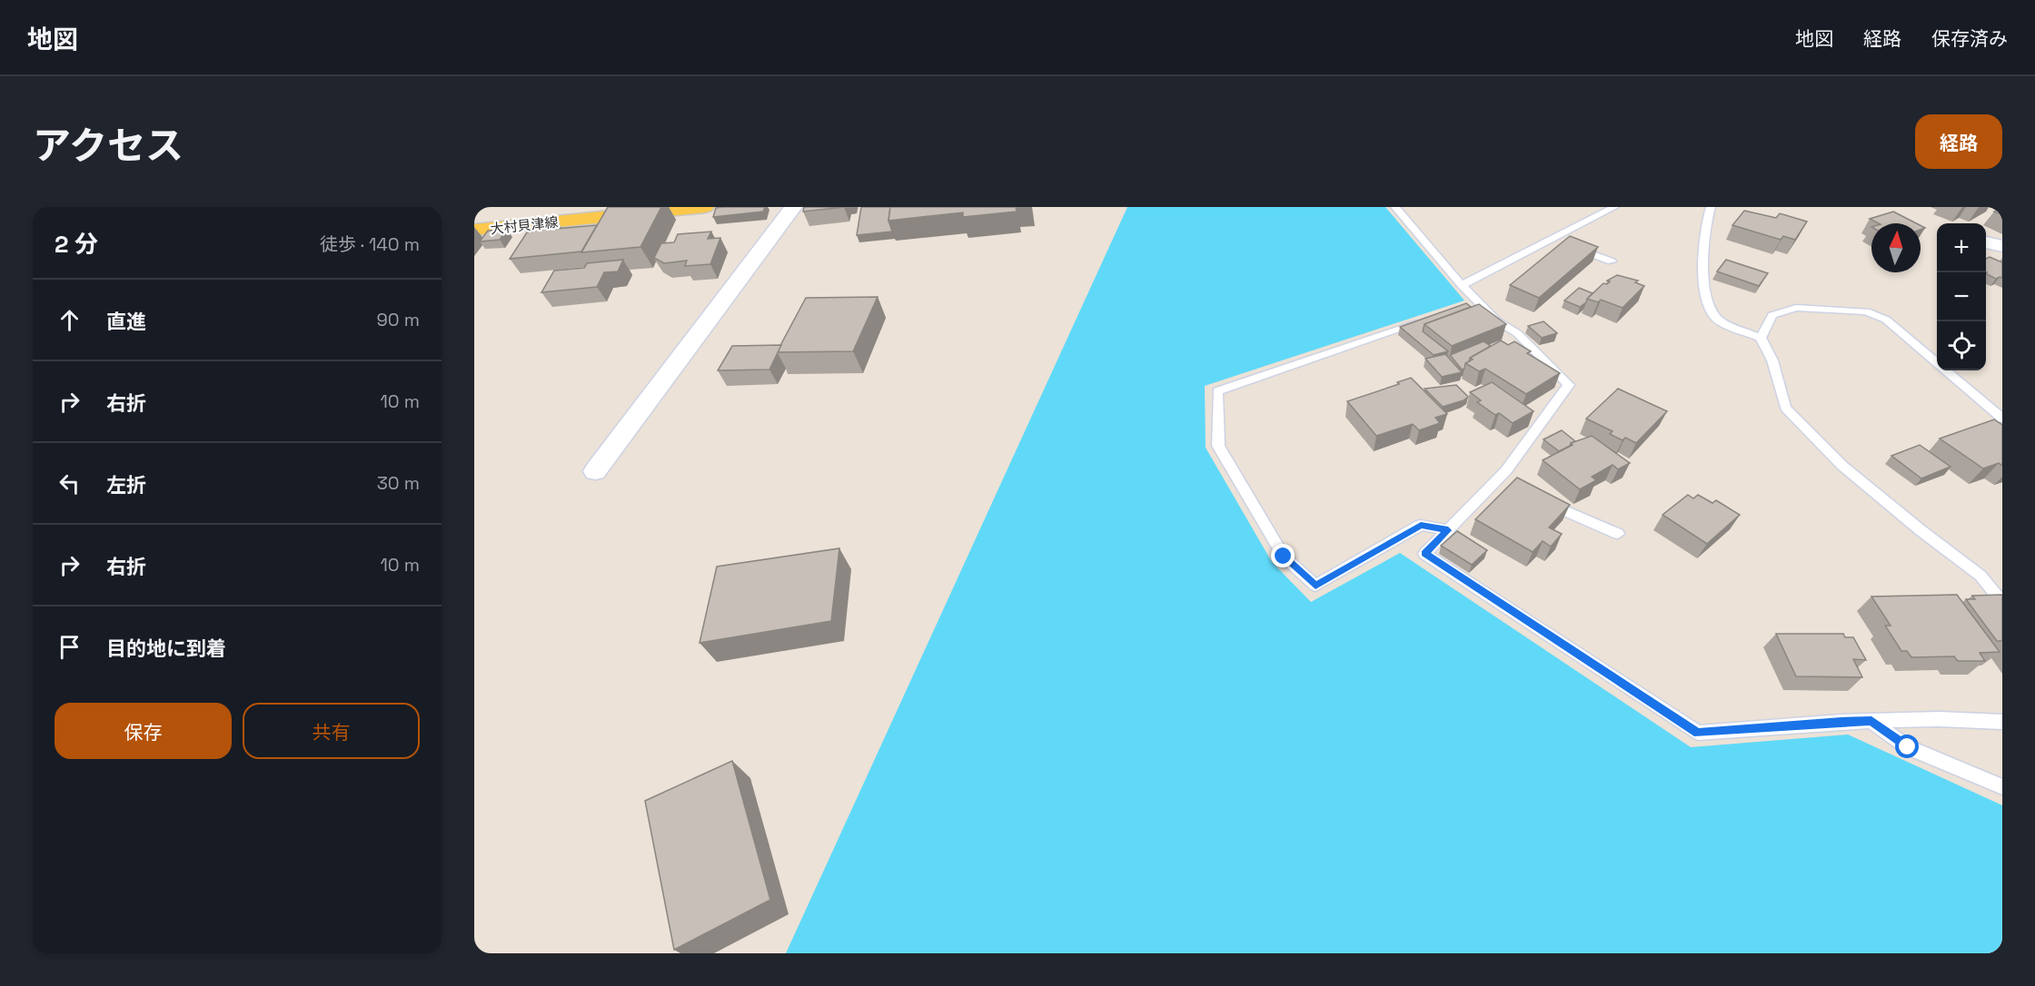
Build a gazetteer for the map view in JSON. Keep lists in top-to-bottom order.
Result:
{
  "streets": {
    "main road": ["大村貝津線"]
  },
  "north": "top",
  "page": {
    "header": "地図",
    "nav": ["地図", "経路", "保存済み"],
    "title": "アクセス",
    "buttons": [
      "経路",
      ["保存", "共有"]
    ],
    "heading": ["2 分", "徒歩 · 140 m"],
    "map_buttons": ["+", "−"],
    "list": [
      ["直進", "90 m"],
      ["右折", "10 m"],
      ["左折", "30 m"],
      ["右折", "10 m"],
      "目的地に到着"
    ]
  }
}
